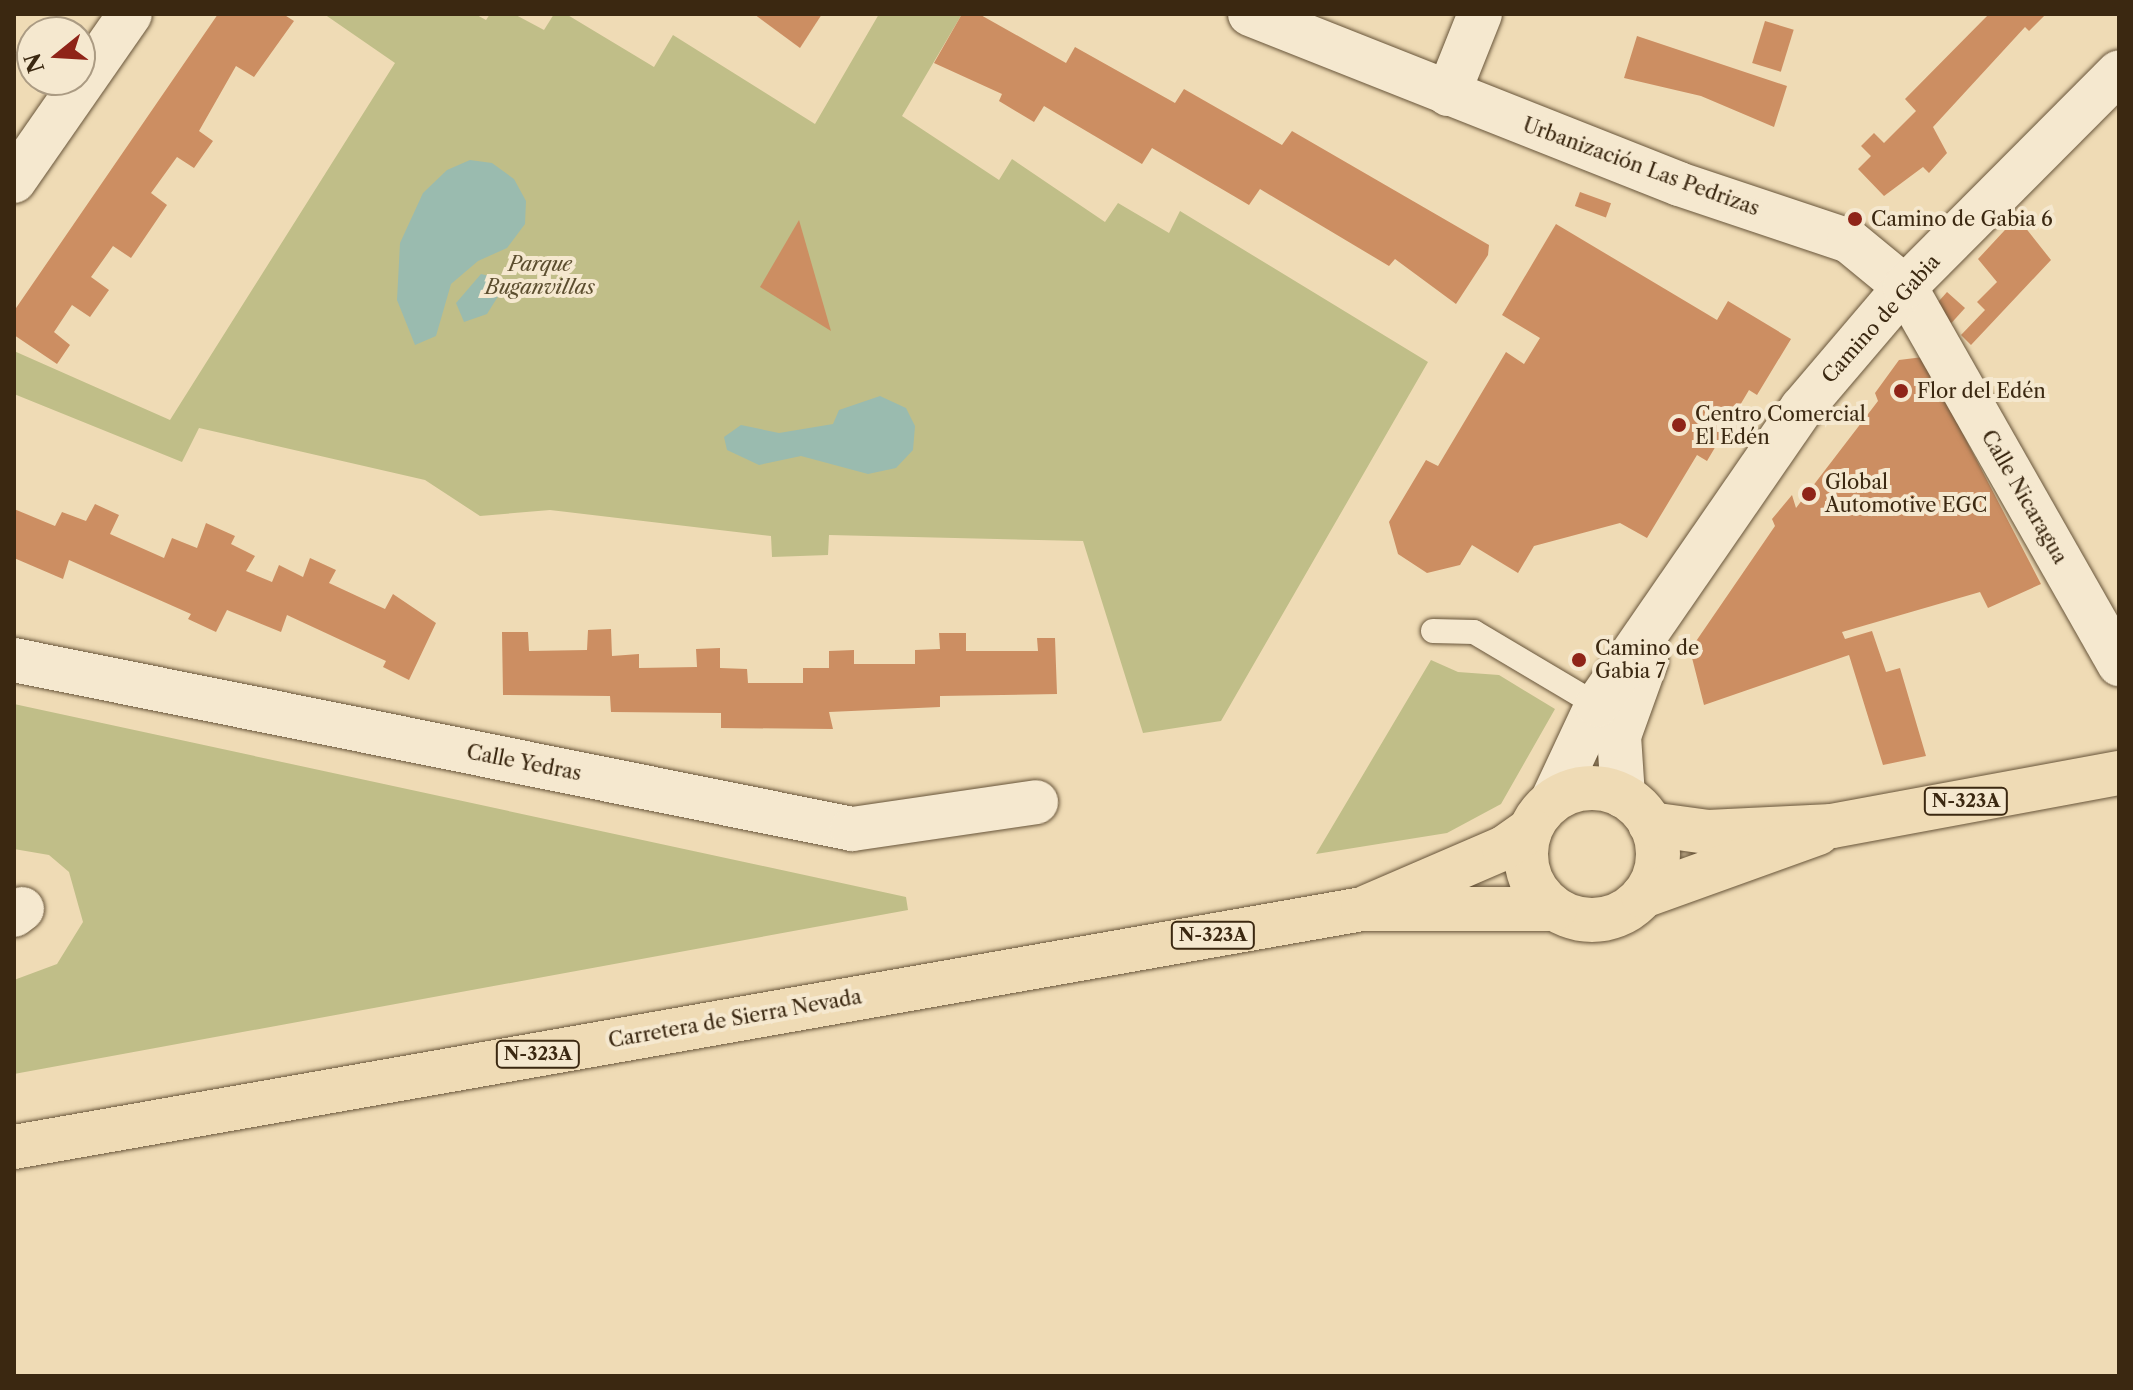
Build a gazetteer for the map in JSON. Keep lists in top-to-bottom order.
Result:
{
  "streets": {
    "main road": ["N-323A", "Carretera de Sierra Nevada"],
    "street": [
      "Urbanización Las Pedrizas",
      "Camino de Gabia",
      "Calle Nicaragua",
      "Calle Yedras"
    ]
  },
  "crossings": [
    ["Urbanización Las Pedrizas", "Camino de Gabia"],
    ["Urbanización Las Pedrizas", "Calle Nicaragua"],
    ["Camino de Gabia", "Calle Nicaragua"],
    ["Camino de Gabia", "N-323A"],
    ["Camino de Gabia", "Carretera de Sierra Nevada"],
    ["N-323A", "Carretera de Sierra Nevada"]
  ],
  "parks": ["Parque Buganvillas"],
  "places": [
    "Camino de Gabia 6",
    "Flor del Edén",
    "Centro Comercial El Edén",
    "Global Automotive EGC",
    "Camino de Gabia 7"
  ],
  "north": "left"
}
